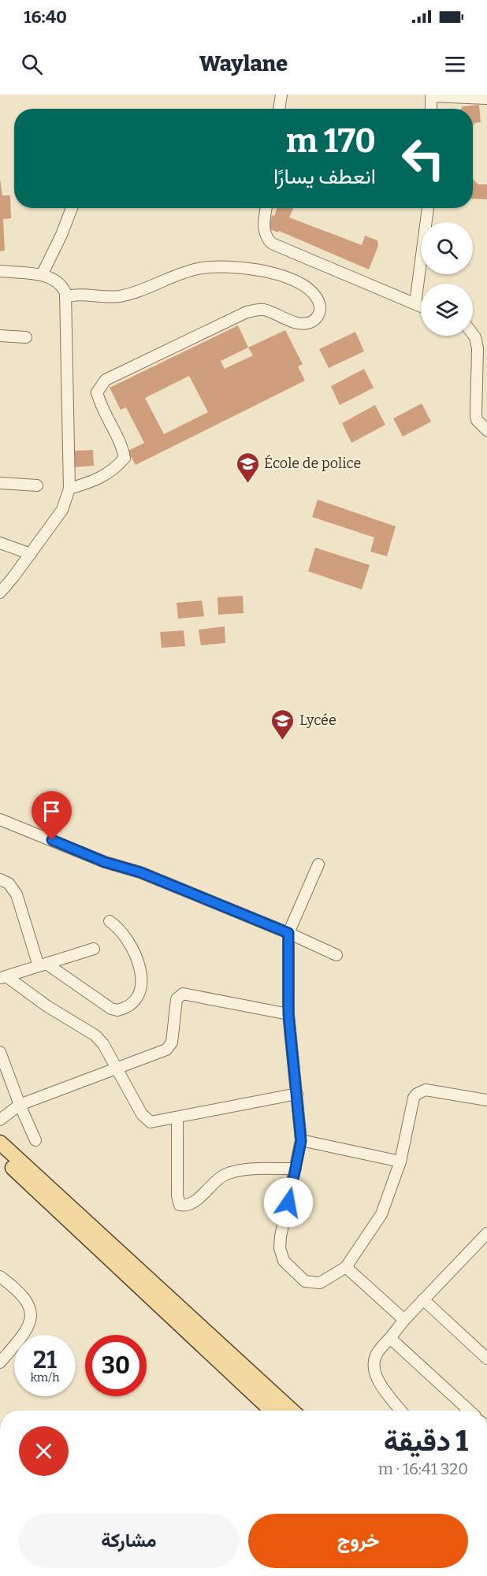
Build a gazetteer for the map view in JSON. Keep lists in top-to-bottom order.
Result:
{
  "places": {
    "school or university": ["École de police", "Lycée"]
  },
  "page": {
    "status": "16:40",
    "header": "Waylane",
    "turn": ["170 m", "انعطف يسارًا"],
    "speed": "21 km/h",
    "limit": "30",
    "heading": ["1 دقيقة", "320 m · 16:41"],
    "buttons": ["خروج", "مشاركة"]
  }
}
